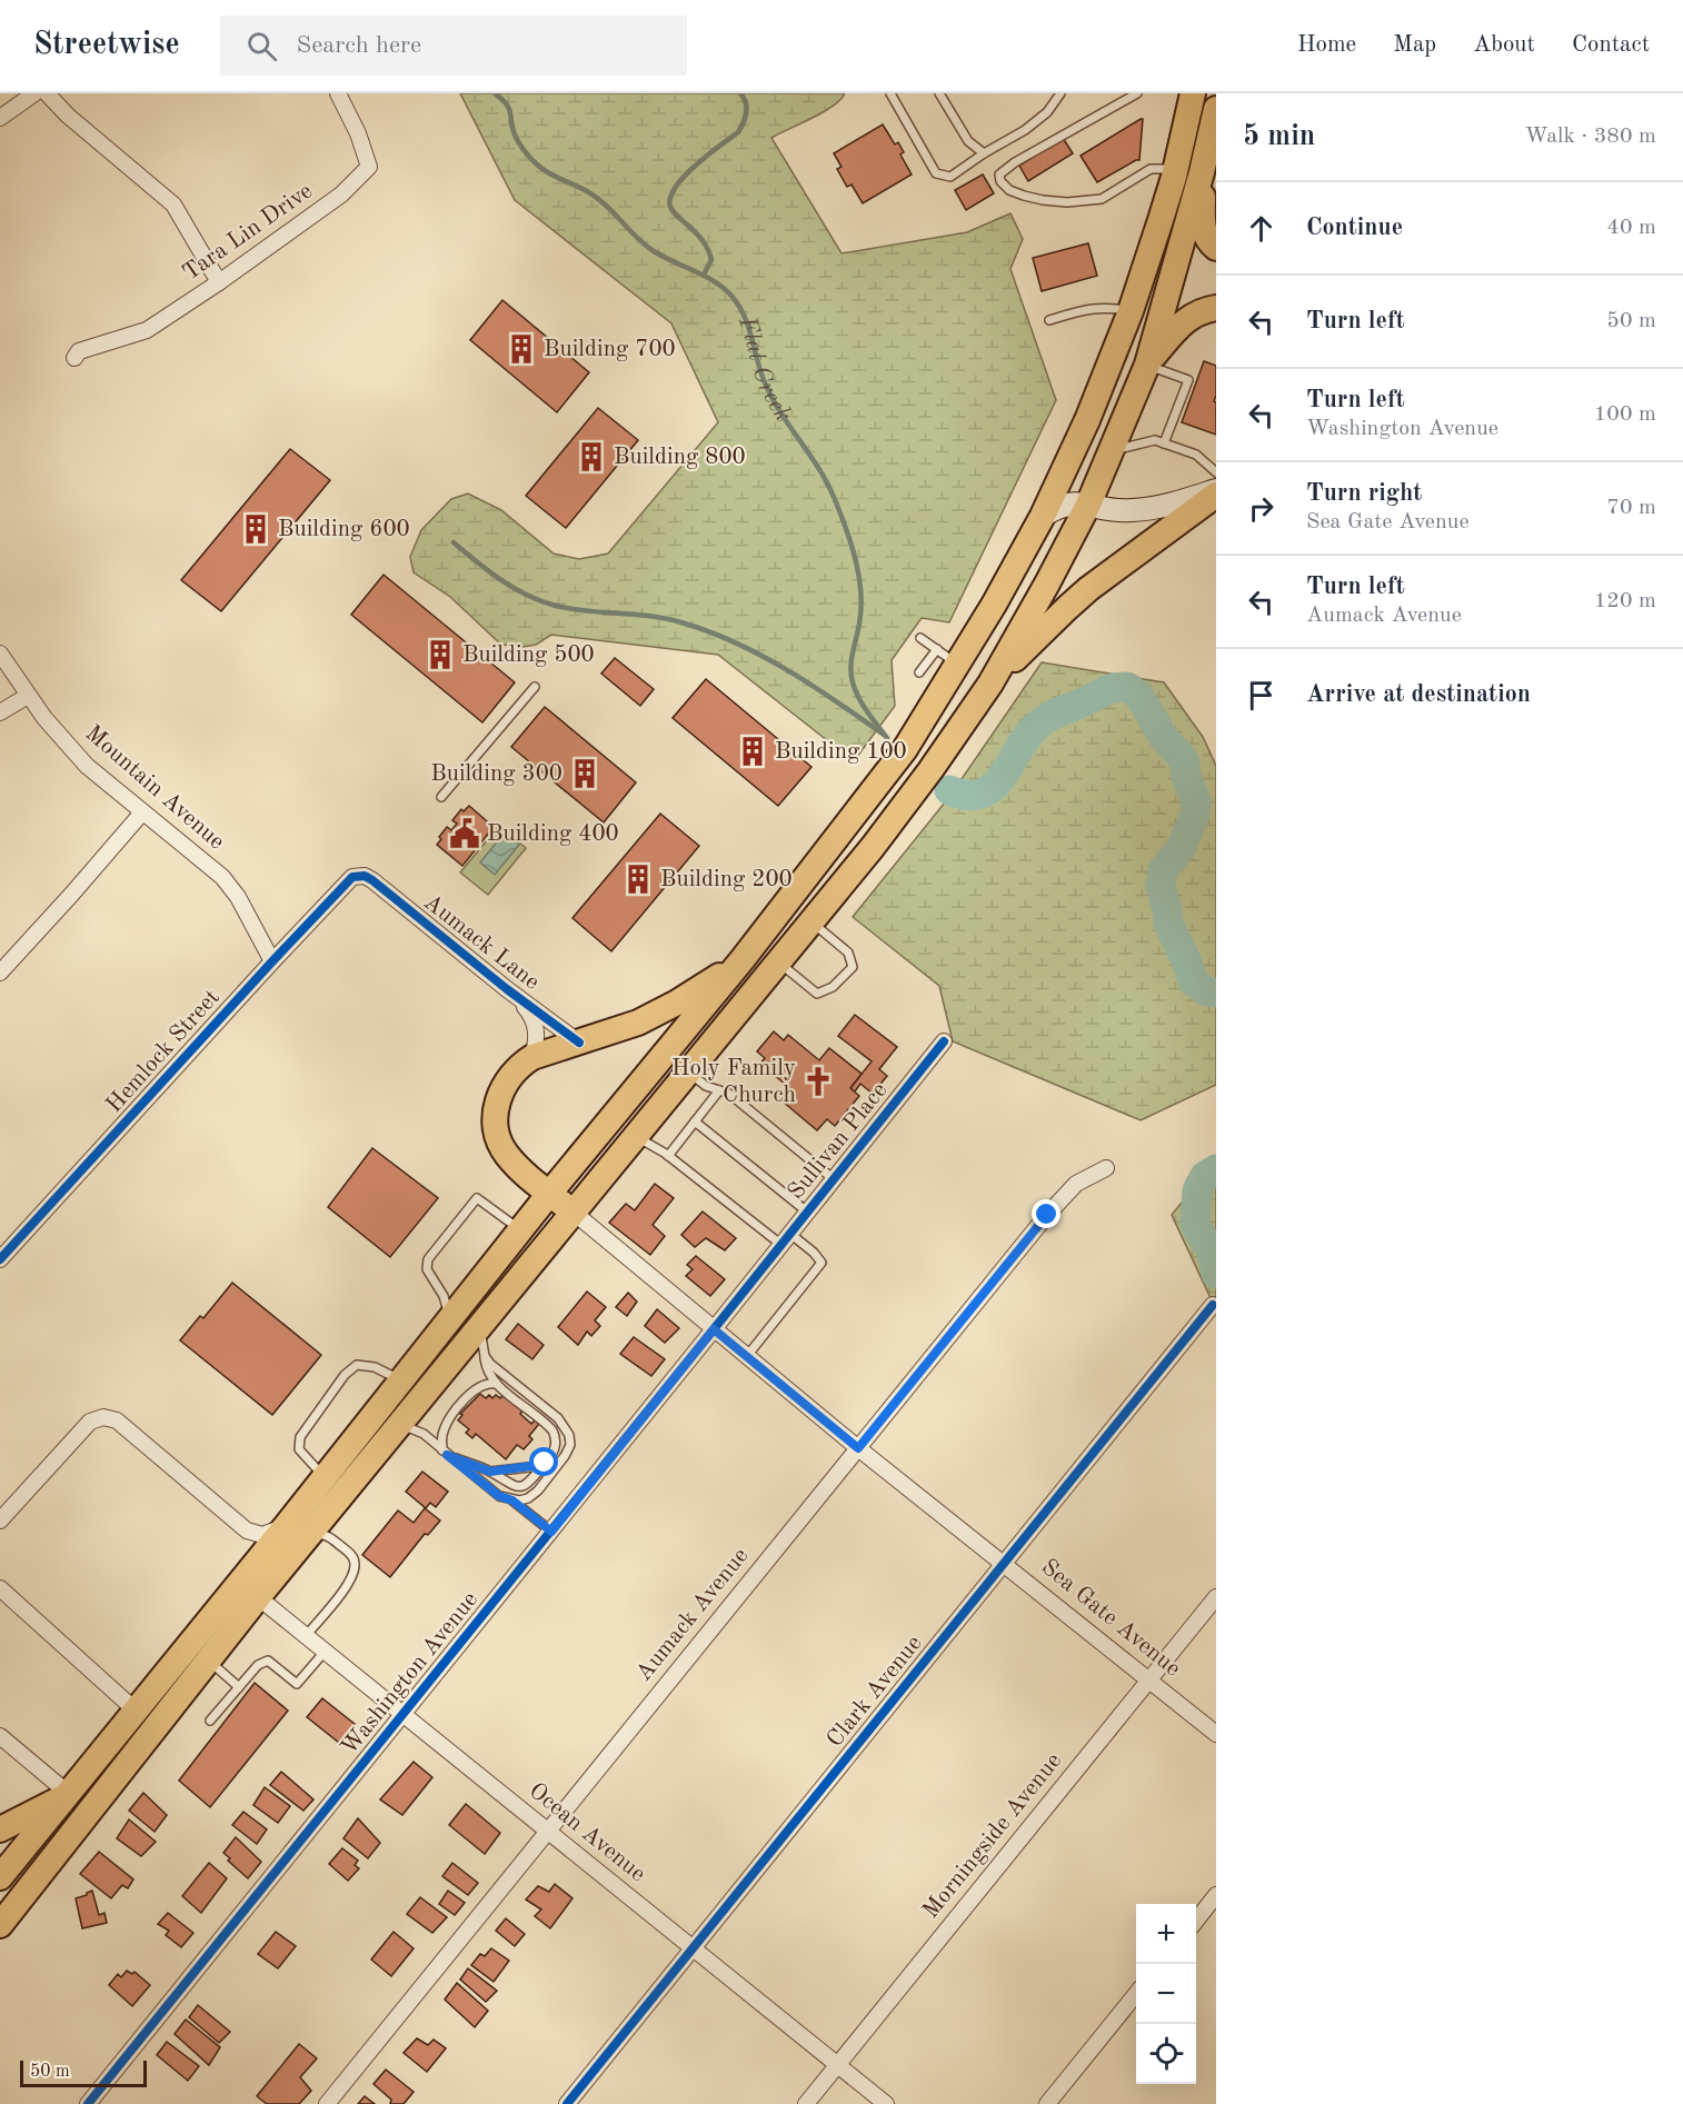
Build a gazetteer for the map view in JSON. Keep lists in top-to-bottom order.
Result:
{
  "streets": {
    "street": [
      "Tara Lin Drive",
      "Mountain Avenue",
      "Aumack Lane",
      "Hemlock Street",
      "Sullivan Place",
      "Aumack Avenue",
      "Sea Gate Avenue",
      "Washington Avenue",
      "Clark Avenue",
      "Ocean Avenue",
      "Morningside Avenue"
    ]
  },
  "crossings": [
    ["Mountain Avenue", "Hemlock Street"],
    ["Aumack Lane", "Hemlock Street"],
    ["Sullivan Place", "Washington Avenue"],
    ["Aumack Avenue", "Sea Gate Avenue"],
    ["Aumack Avenue", "Ocean Avenue"],
    ["Sea Gate Avenue", "Washington Avenue"],
    ["Sea Gate Avenue", "Clark Avenue"],
    ["Sea Gate Avenue", "Morningside Avenue"],
    ["Washington Avenue", "Ocean Avenue"],
    ["Clark Avenue", "Ocean Avenue"],
    ["Ocean Avenue", "Morningside Avenue"]
  ],
  "water": ["Flat Creek"],
  "places": {
    "building": [
      "Building 700",
      "Building 800",
      "Building 600",
      "Building 500",
      "Building 100",
      "Building 300",
      "Building 200"
    ],
    "public building": ["Building 400"],
    "church": ["Holy Family Church"]
  },
  "scale_bar": "50 m",
  "page": {
    "header": "Streetwise",
    "search": "Search here",
    "nav": [
      "Home",
      "Map",
      "About",
      "Contact"
    ],
    "heading": ["5 min", "Walk · 380 m"],
    "list": [
      ["Continue", "40 m"],
      ["Turn left", "50 m"],
      ["Turn left", "Washington Avenue", "100 m"],
      ["Turn right", "Sea Gate Avenue", "70 m"],
      ["Turn left", "Aumack Avenue", "120 m"],
      "Arrive at destination"
    ],
    "map_buttons": ["+", "−"],
    "scale": "50 m"
  }
}
